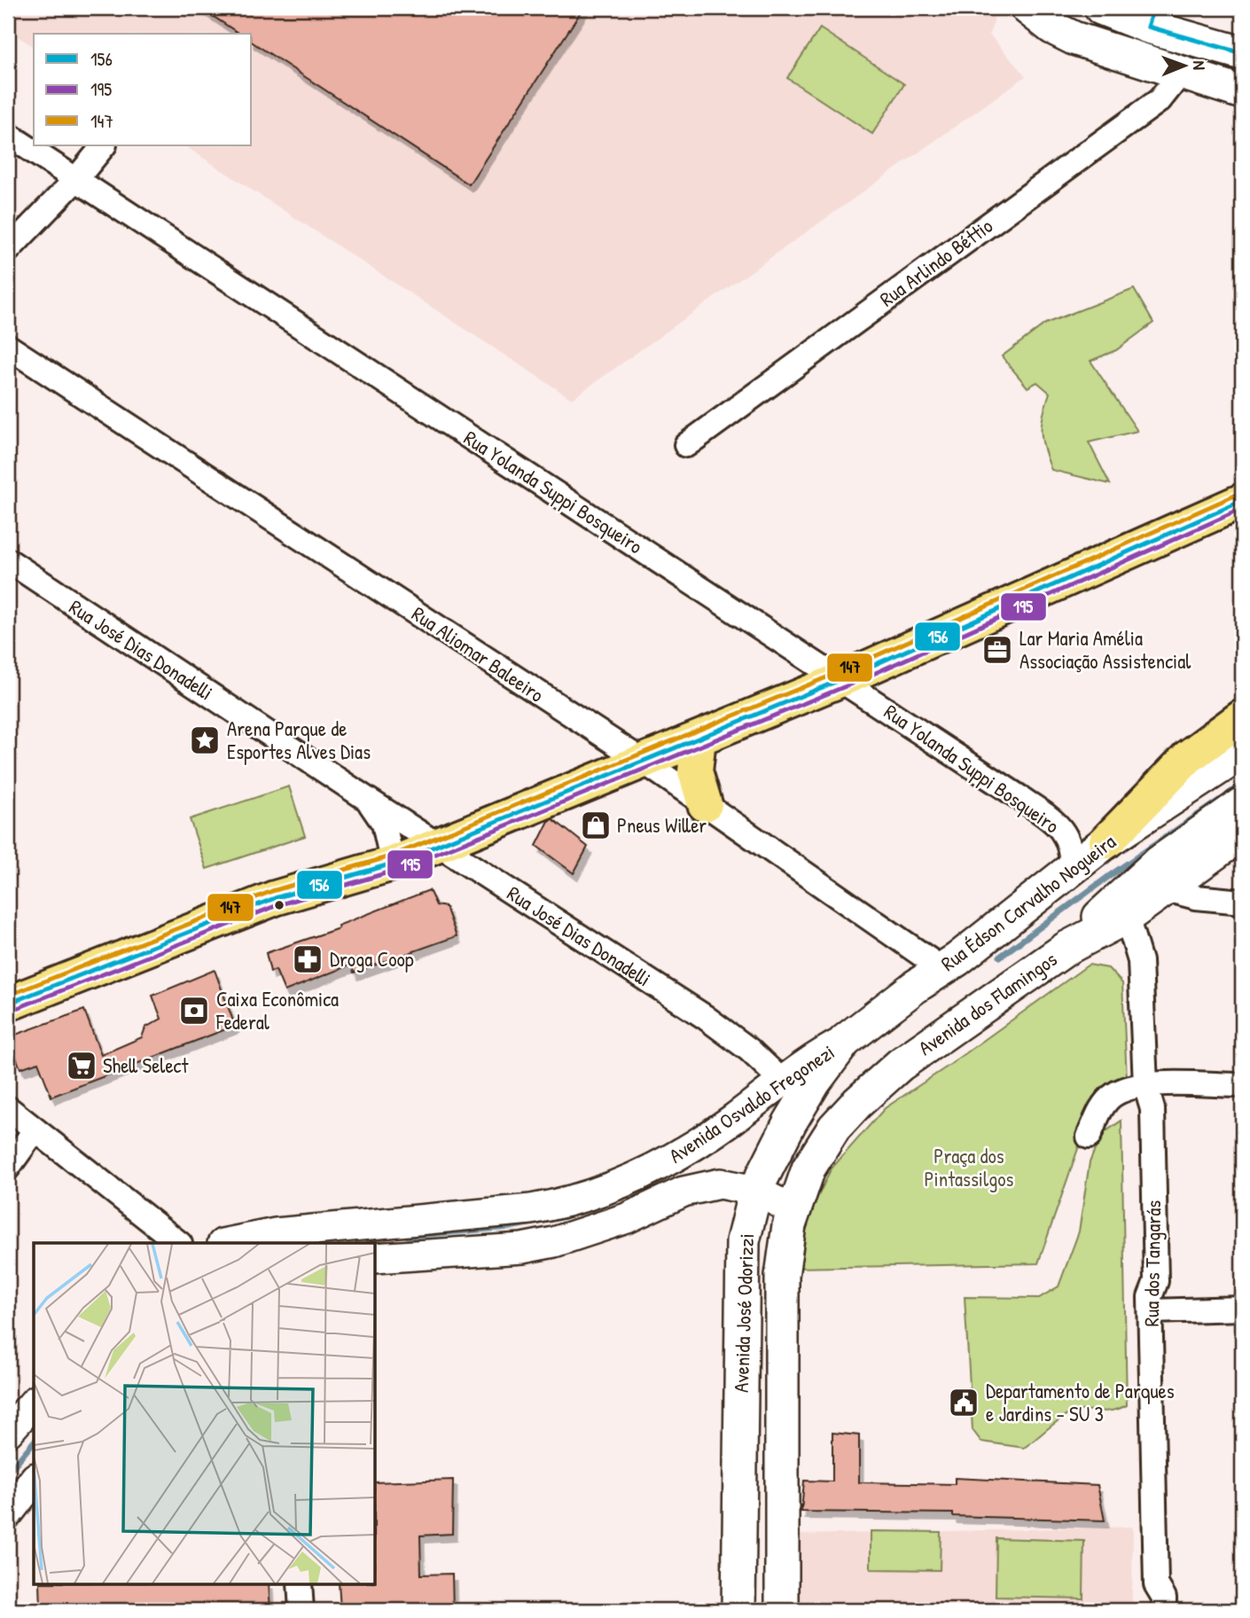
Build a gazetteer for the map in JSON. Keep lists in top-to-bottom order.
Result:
{
  "streets": {
    "main road": ["Rua Édson Carvalho Nogueira", "Avenida dos Flamingos", "Avenida José Odorizzi"],
    "street": [
      "Rua Arlindo Béttio",
      "Rua Yolanda Suppi Bosqueiro",
      "Rua José Dias Donadelli",
      "Rua Aliomar Baleeiro",
      "Avenida Osvaldo Fregonezi",
      "Rua dos Tangarás"
    ]
  },
  "crossings": [
    ["Rua Yolanda Suppi Bosqueiro", "Rua Édson Carvalho Nogueira"],
    ["Rua José Dias Donadelli", "Avenida Osvaldo Fregonezi"],
    ["Rua Aliomar Baleeiro", "Rua Édson Carvalho Nogueira"],
    ["Rua Édson Carvalho Nogueira", "Avenida Osvaldo Fregonezi"],
    ["Rua Édson Carvalho Nogueira", "Avenida José Odorizzi"],
    ["Avenida dos Flamingos", "Avenida Osvaldo Fregonezi"],
    ["Avenida dos Flamingos", "Rua dos Tangarás"],
    ["Avenida dos Flamingos", "Avenida José Odorizzi"],
    ["Avenida Osvaldo Fregonezi", "Avenida José Odorizzi"]
  ],
  "parks": ["Praça dos Pintassilgos"],
  "places": {
    "office": ["Lar Maria Amélia Associação Assistencial"],
    "place": ["Arena Parque de Esportes Alves Dias"],
    "shop": ["Pneus Willer"],
    "pharmacy": ["Droga Coop"],
    "bank": ["Caixa Econômica Federal"],
    "supermarket": ["Shell Select"],
    "public building": ["Departamento de Parques e Jardins - SU 3"]
  },
  "lines": ["transit line 156", "transit line 147", "transit line 195"],
  "legend": ["156", "195", "147"],
  "north": "right"
}
